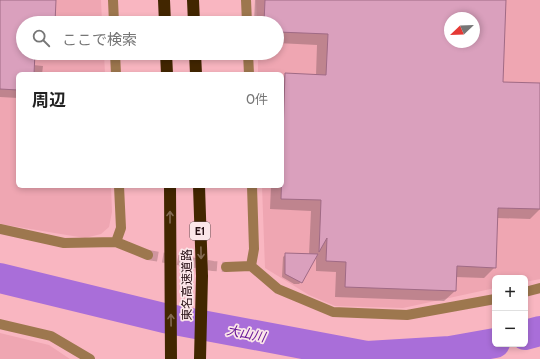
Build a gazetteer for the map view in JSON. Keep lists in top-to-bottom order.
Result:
{
  "streets": {
    "highway": ["E1", "東名高速道路"]
  },
  "water": ["大山川"],
  "north": "bottom left",
  "page": {
    "search": "ここで検索",
    "heading": ["周辺", "0件"],
    "map_buttons": ["+", "−"]
  }
}
